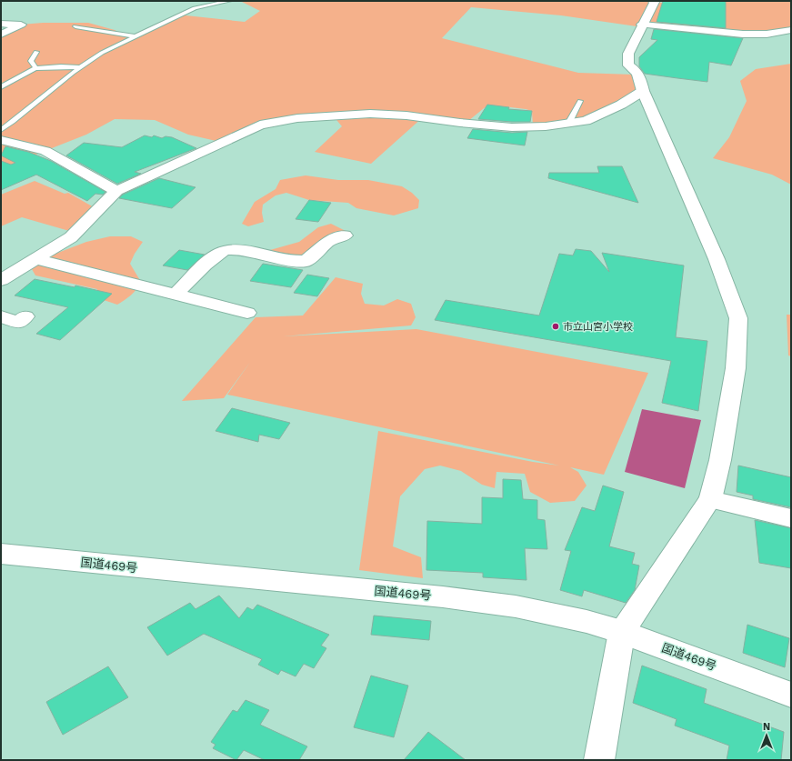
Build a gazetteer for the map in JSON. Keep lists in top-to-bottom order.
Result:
{
  "streets": {
    "main road": ["国道469号"]
  },
  "places": ["市立山宮小学校"],
  "north": "top"
}
